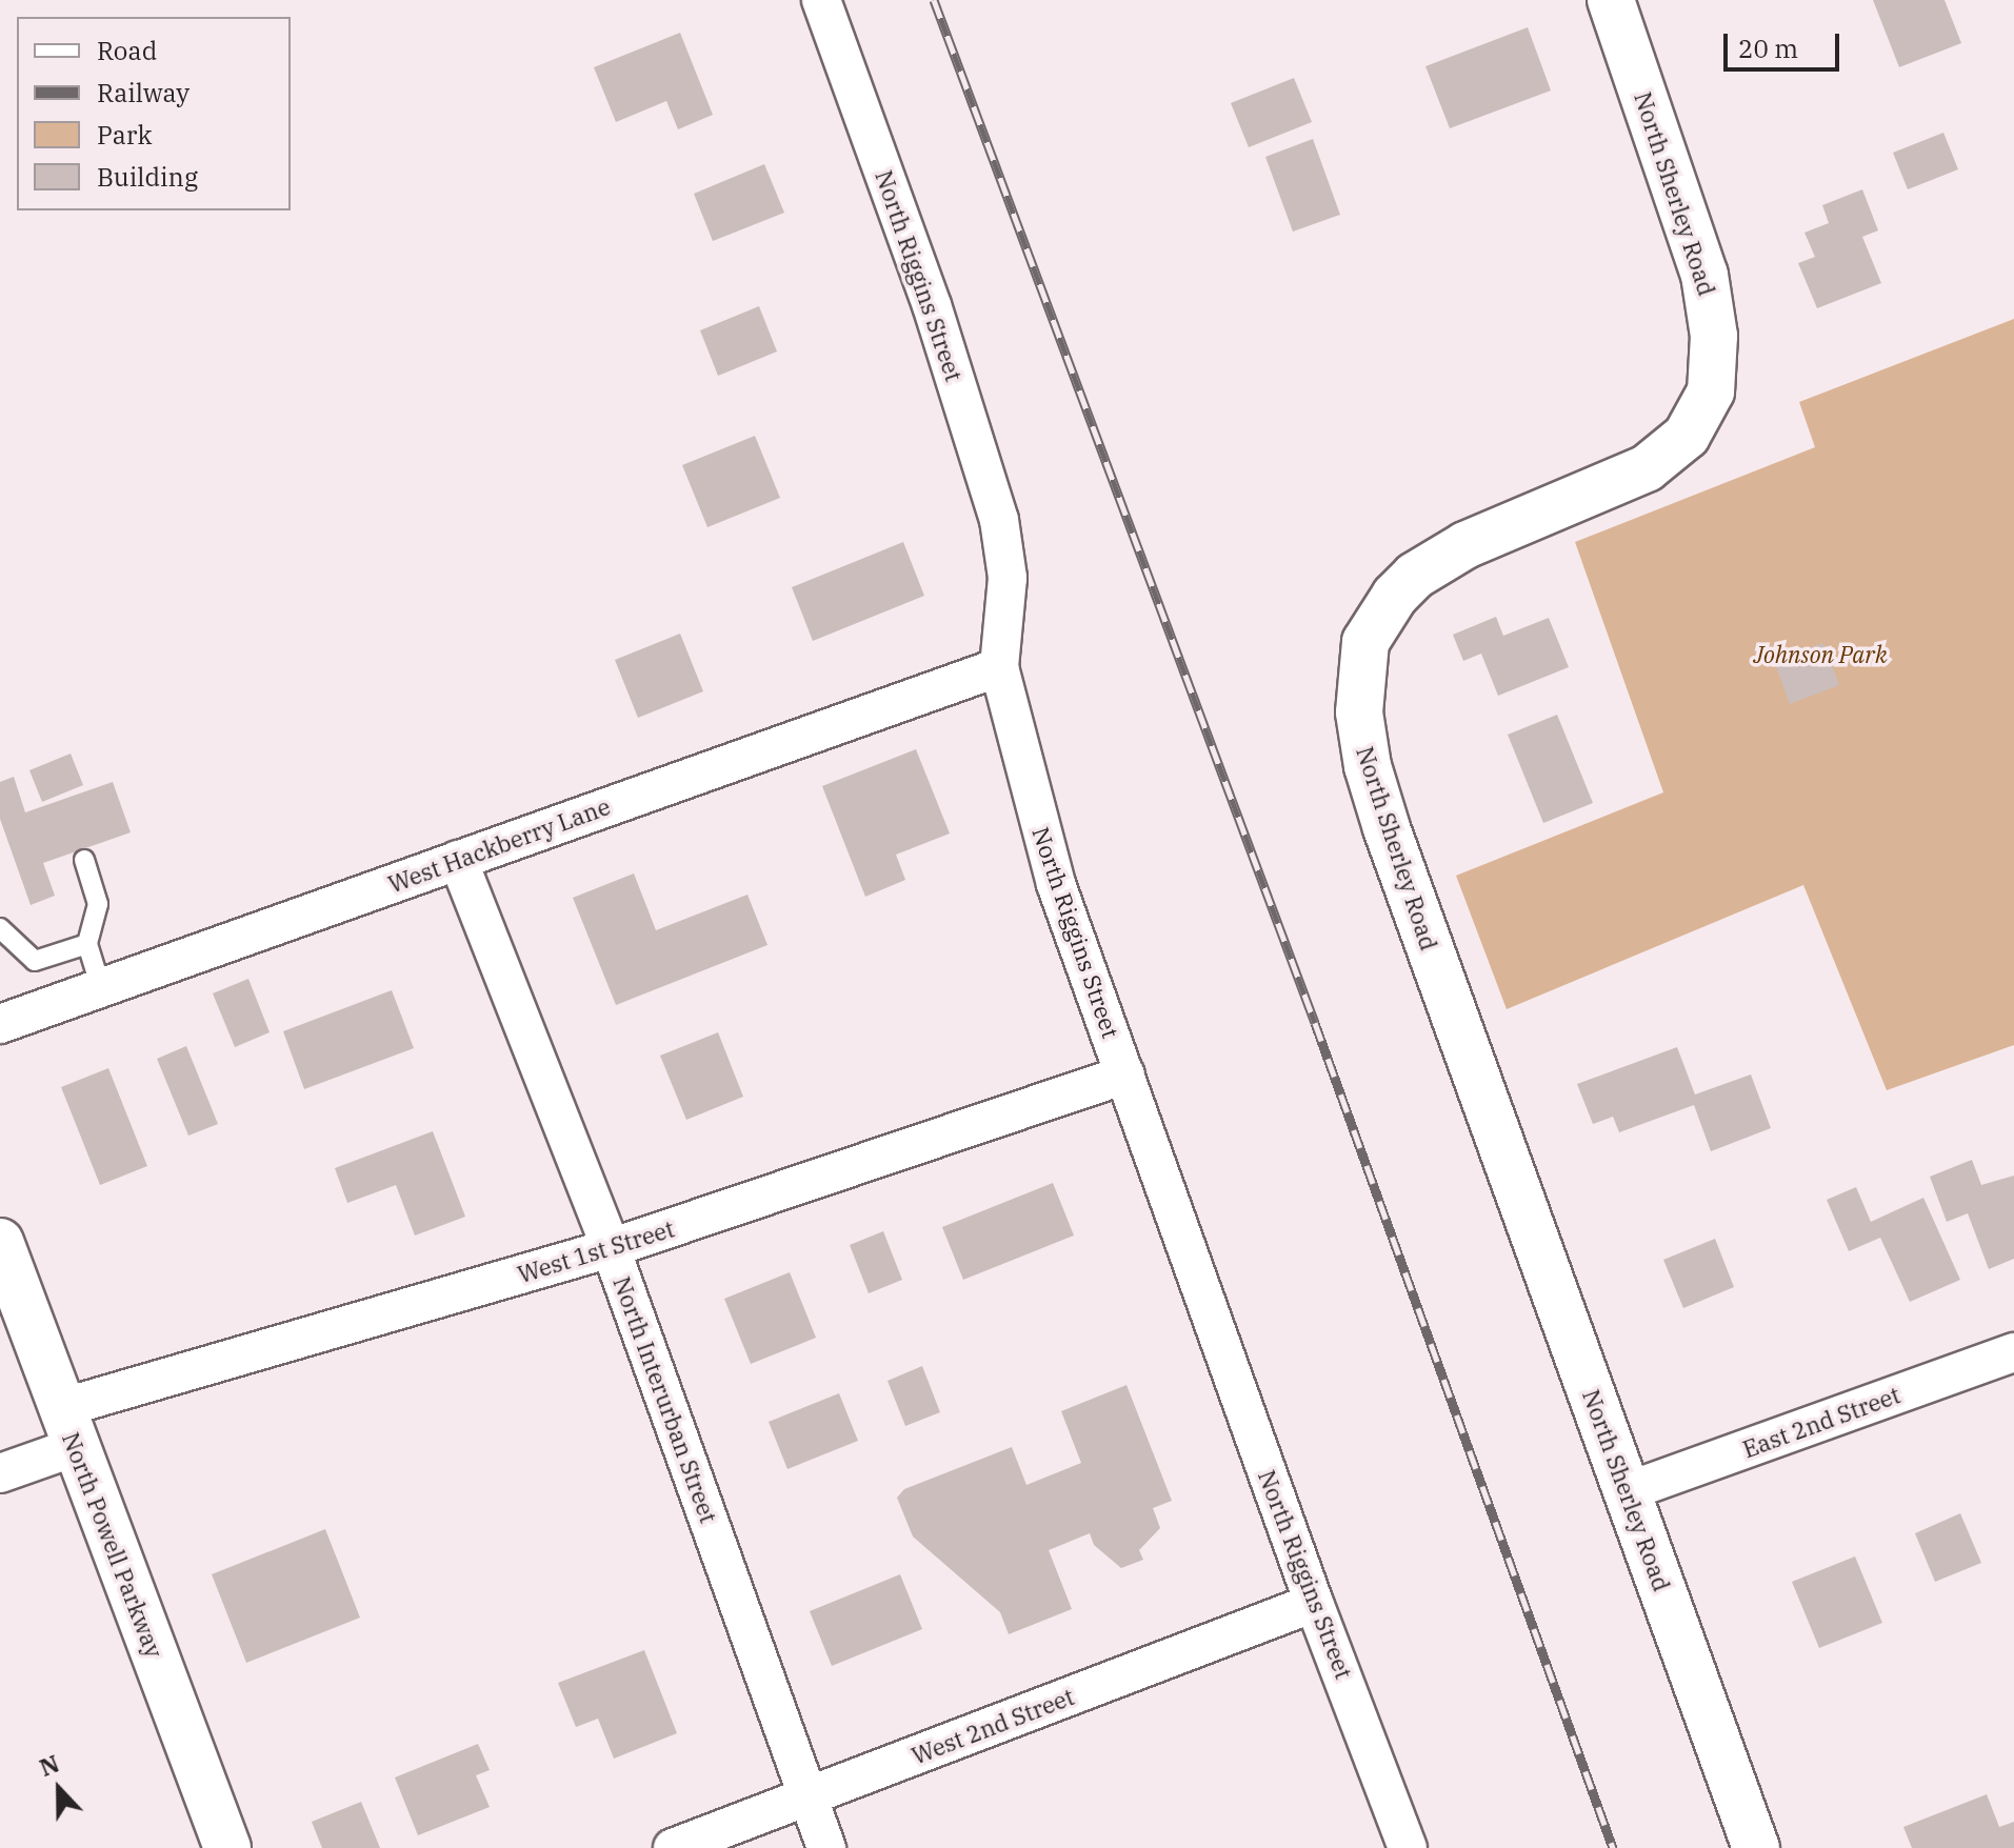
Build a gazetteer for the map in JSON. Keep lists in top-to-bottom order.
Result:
{
  "streets": {
    "main road": ["North Sherley Road", "North Powell Parkway"],
    "street": [
      "North Riggins Street",
      "West Hackberry Lane",
      "West 1st Street",
      "North Interurban Street",
      "East 2nd Street",
      "West 2nd Street"
    ]
  },
  "crossings": [
    ["North Sherley Road", "East 2nd Street"],
    ["North Riggins Street", "West Hackberry Lane"],
    ["North Riggins Street", "West 1st Street"],
    ["North Riggins Street", "West 2nd Street"],
    ["West Hackberry Lane", "North Interurban Street"],
    ["West 1st Street", "North Interurban Street"],
    ["West 1st Street", "North Powell Parkway"],
    ["North Interurban Street", "West 2nd Street"]
  ],
  "parks": ["Johnson Park"],
  "legend": [
    "Road",
    "Railway",
    "Park",
    "Building"
  ],
  "scale_bar": "20 m",
  "north": "top"
}
